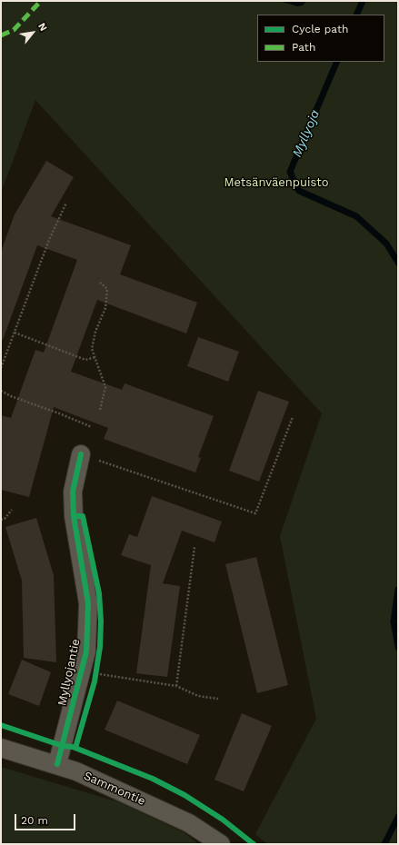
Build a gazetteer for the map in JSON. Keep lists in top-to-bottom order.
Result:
{
  "streets": {
    "street": ["Myllyojantie", "Sammontie"]
  },
  "crossings": [
    ["Myllyojantie", "Sammontie"]
  ],
  "water": ["Myllyoja"],
  "parks": ["Metsänväenpuisto"],
  "legend": ["Cycle path", "Path"],
  "scale_bar": "20 m",
  "north": "top right"
}
